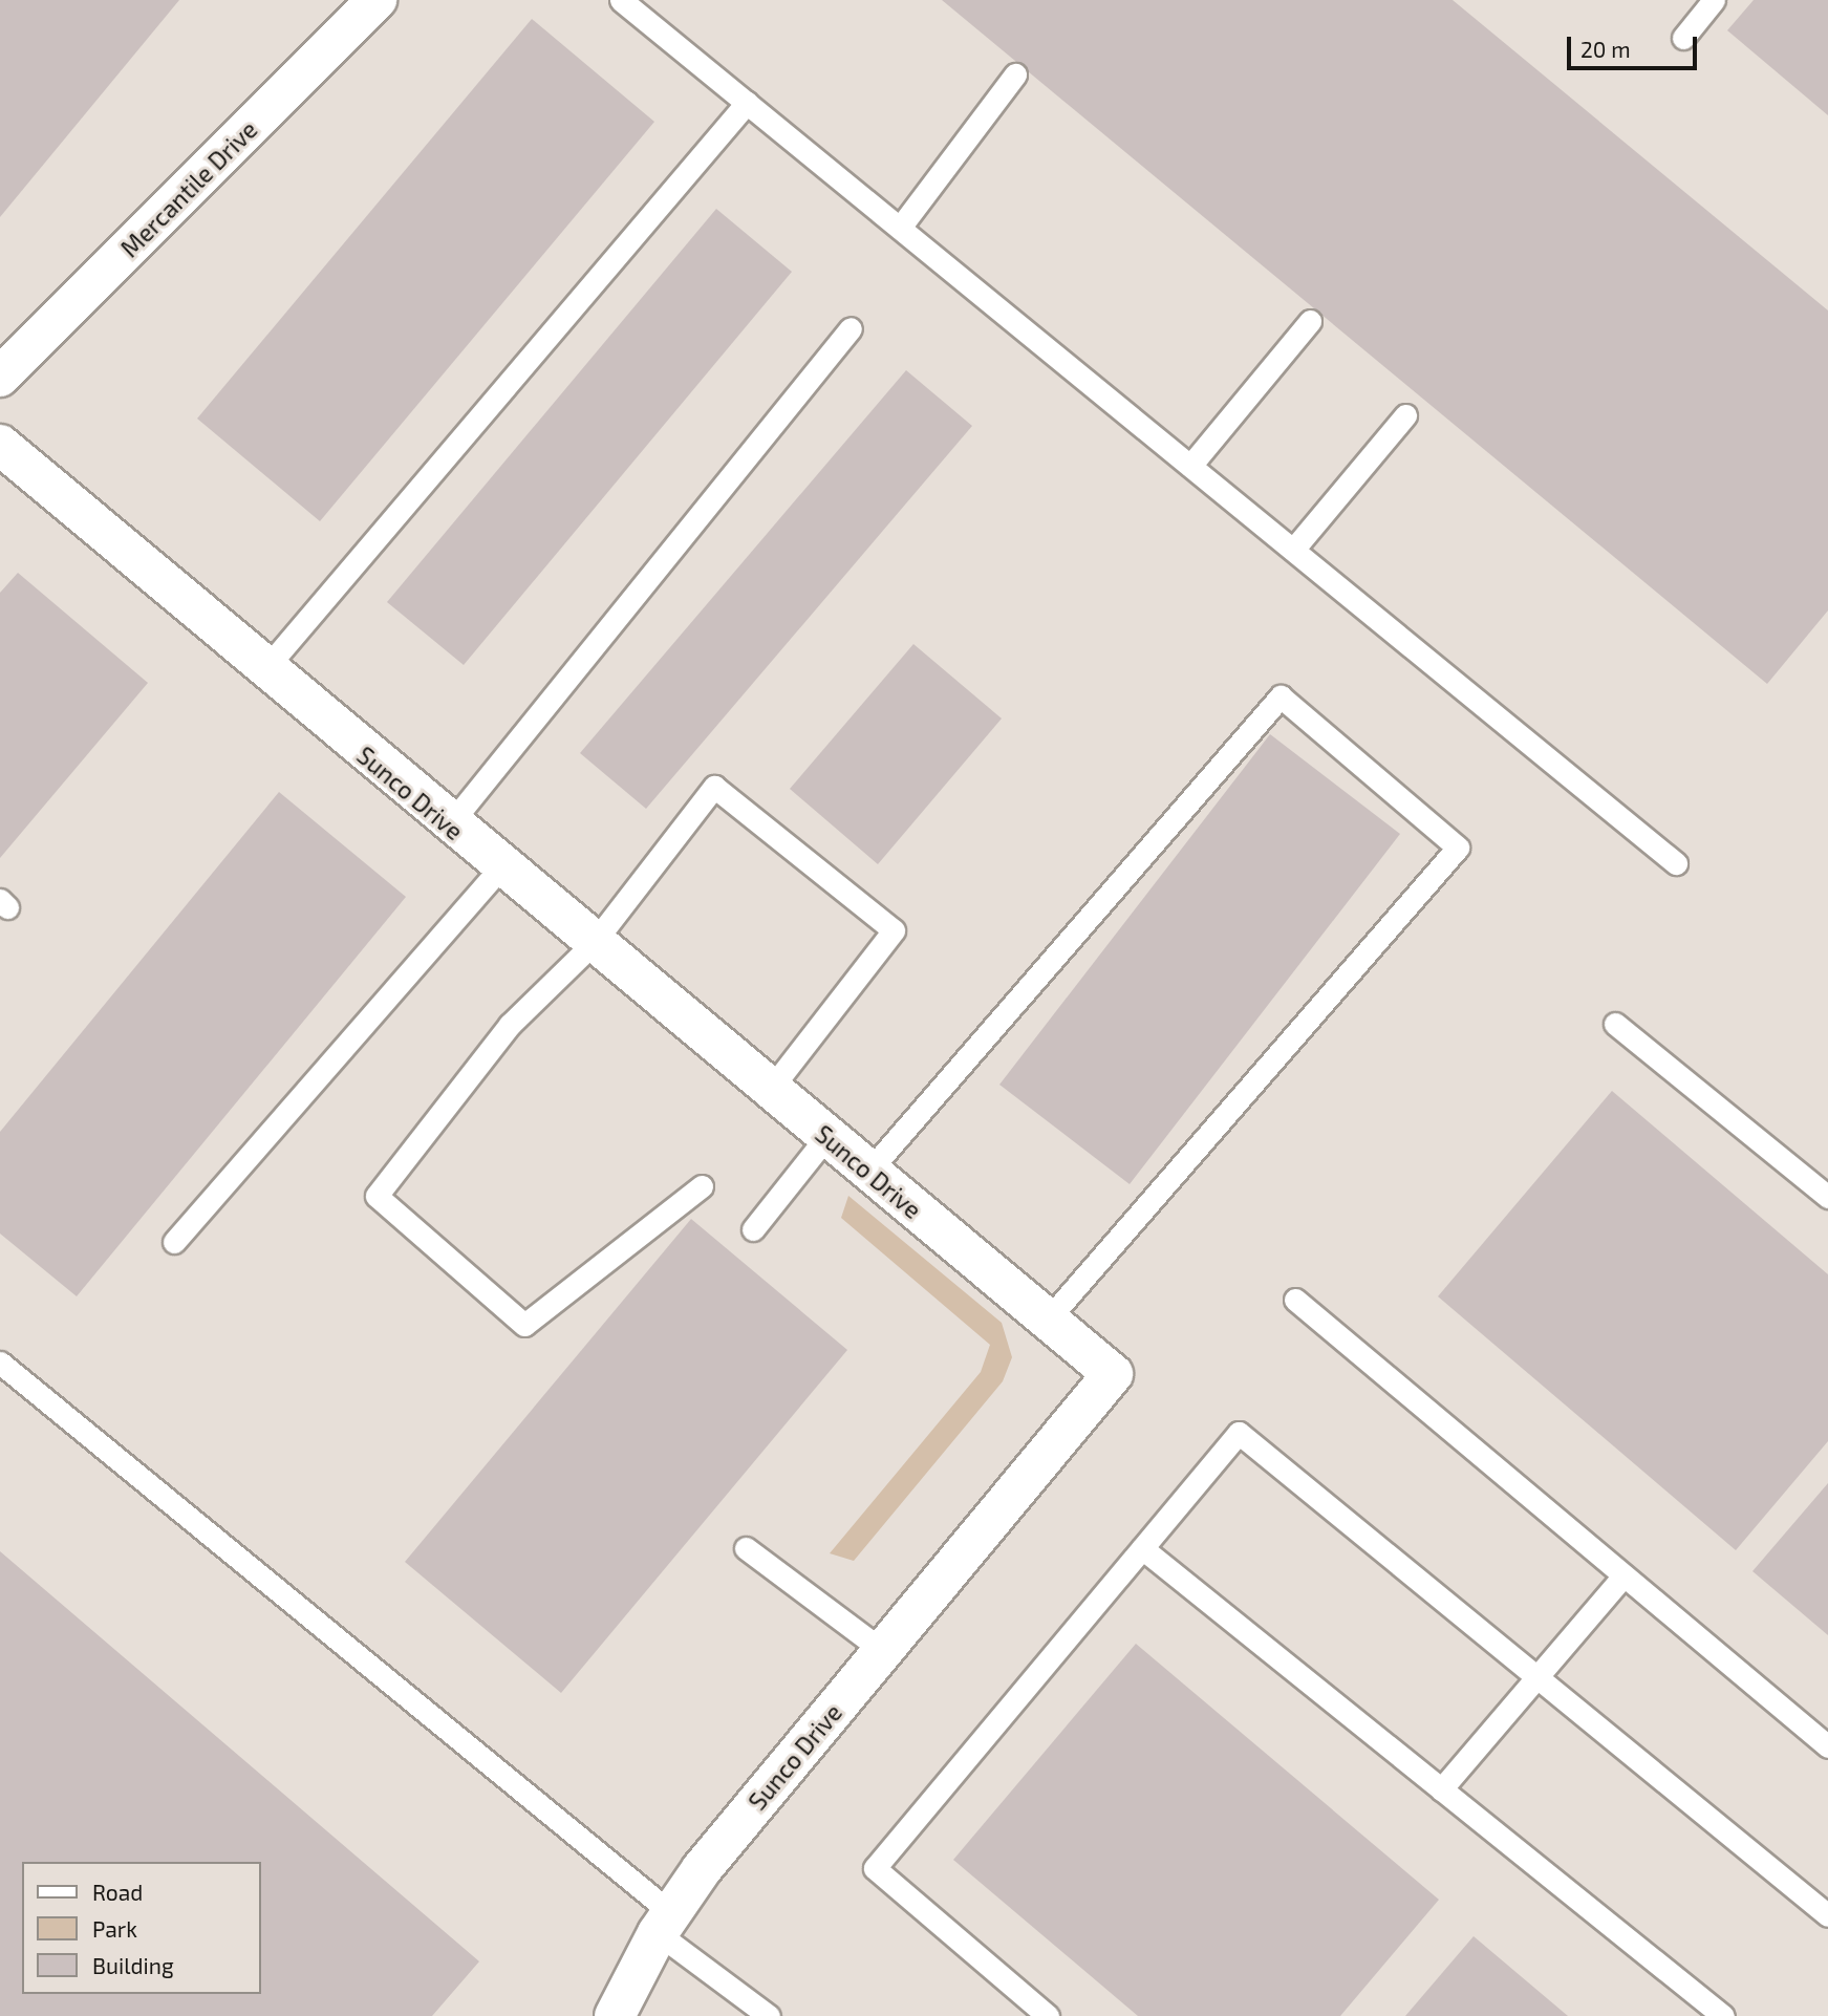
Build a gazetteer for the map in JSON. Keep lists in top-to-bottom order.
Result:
{
  "streets": {
    "street": ["Mercantile Drive", "Sunco Drive"]
  },
  "legend": ["Road", "Park", "Building"],
  "scale_bar": "20 m"
}
